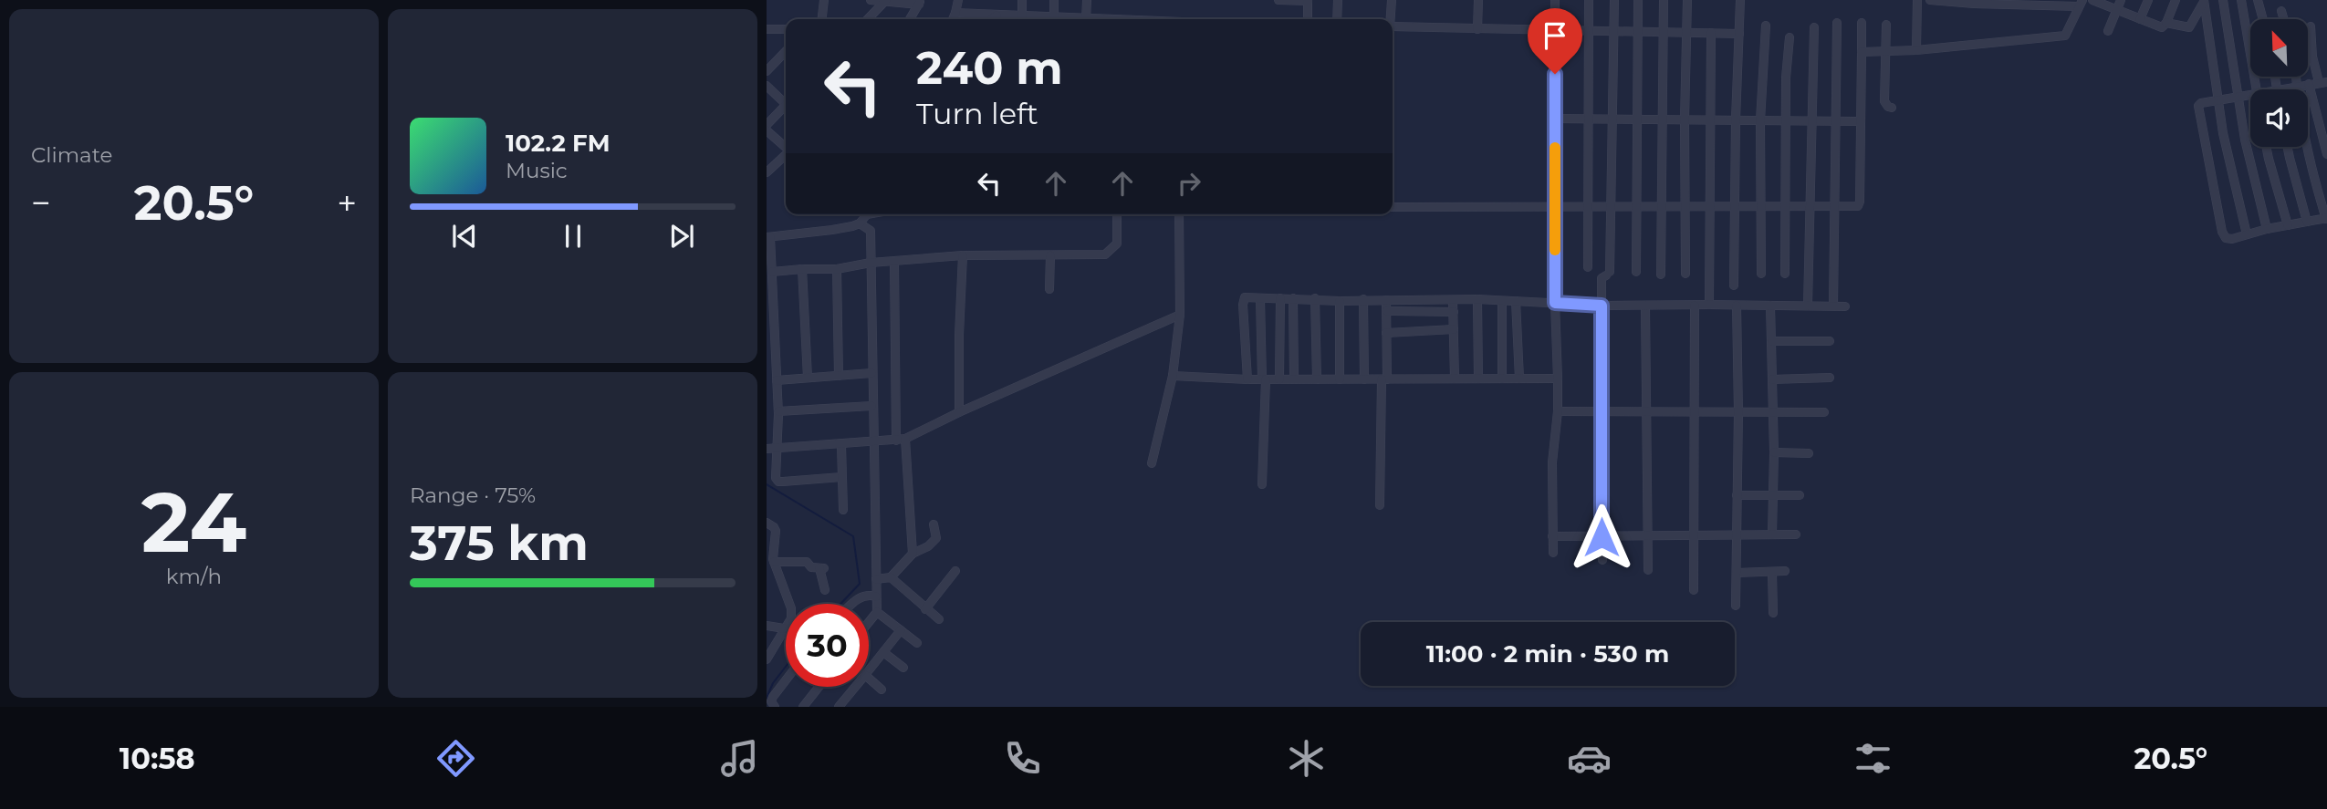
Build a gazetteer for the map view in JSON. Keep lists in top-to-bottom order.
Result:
{
  "north": "top left",
  "page": {
    "tile": [
      "Climate",
      ["24", "km/h"],
      ["Range · 75%", "375 km"]
    ],
    "turn": ["240 m", "Turn left"],
    "song": ["102.2 FM", "Music"],
    "heat": ["−", "20.5°", "+"],
    "limit": "30",
    "trip": "11:00 · 2 min · 530 m",
    "tabs": ["10:58", "20.5°"]
  }
}
